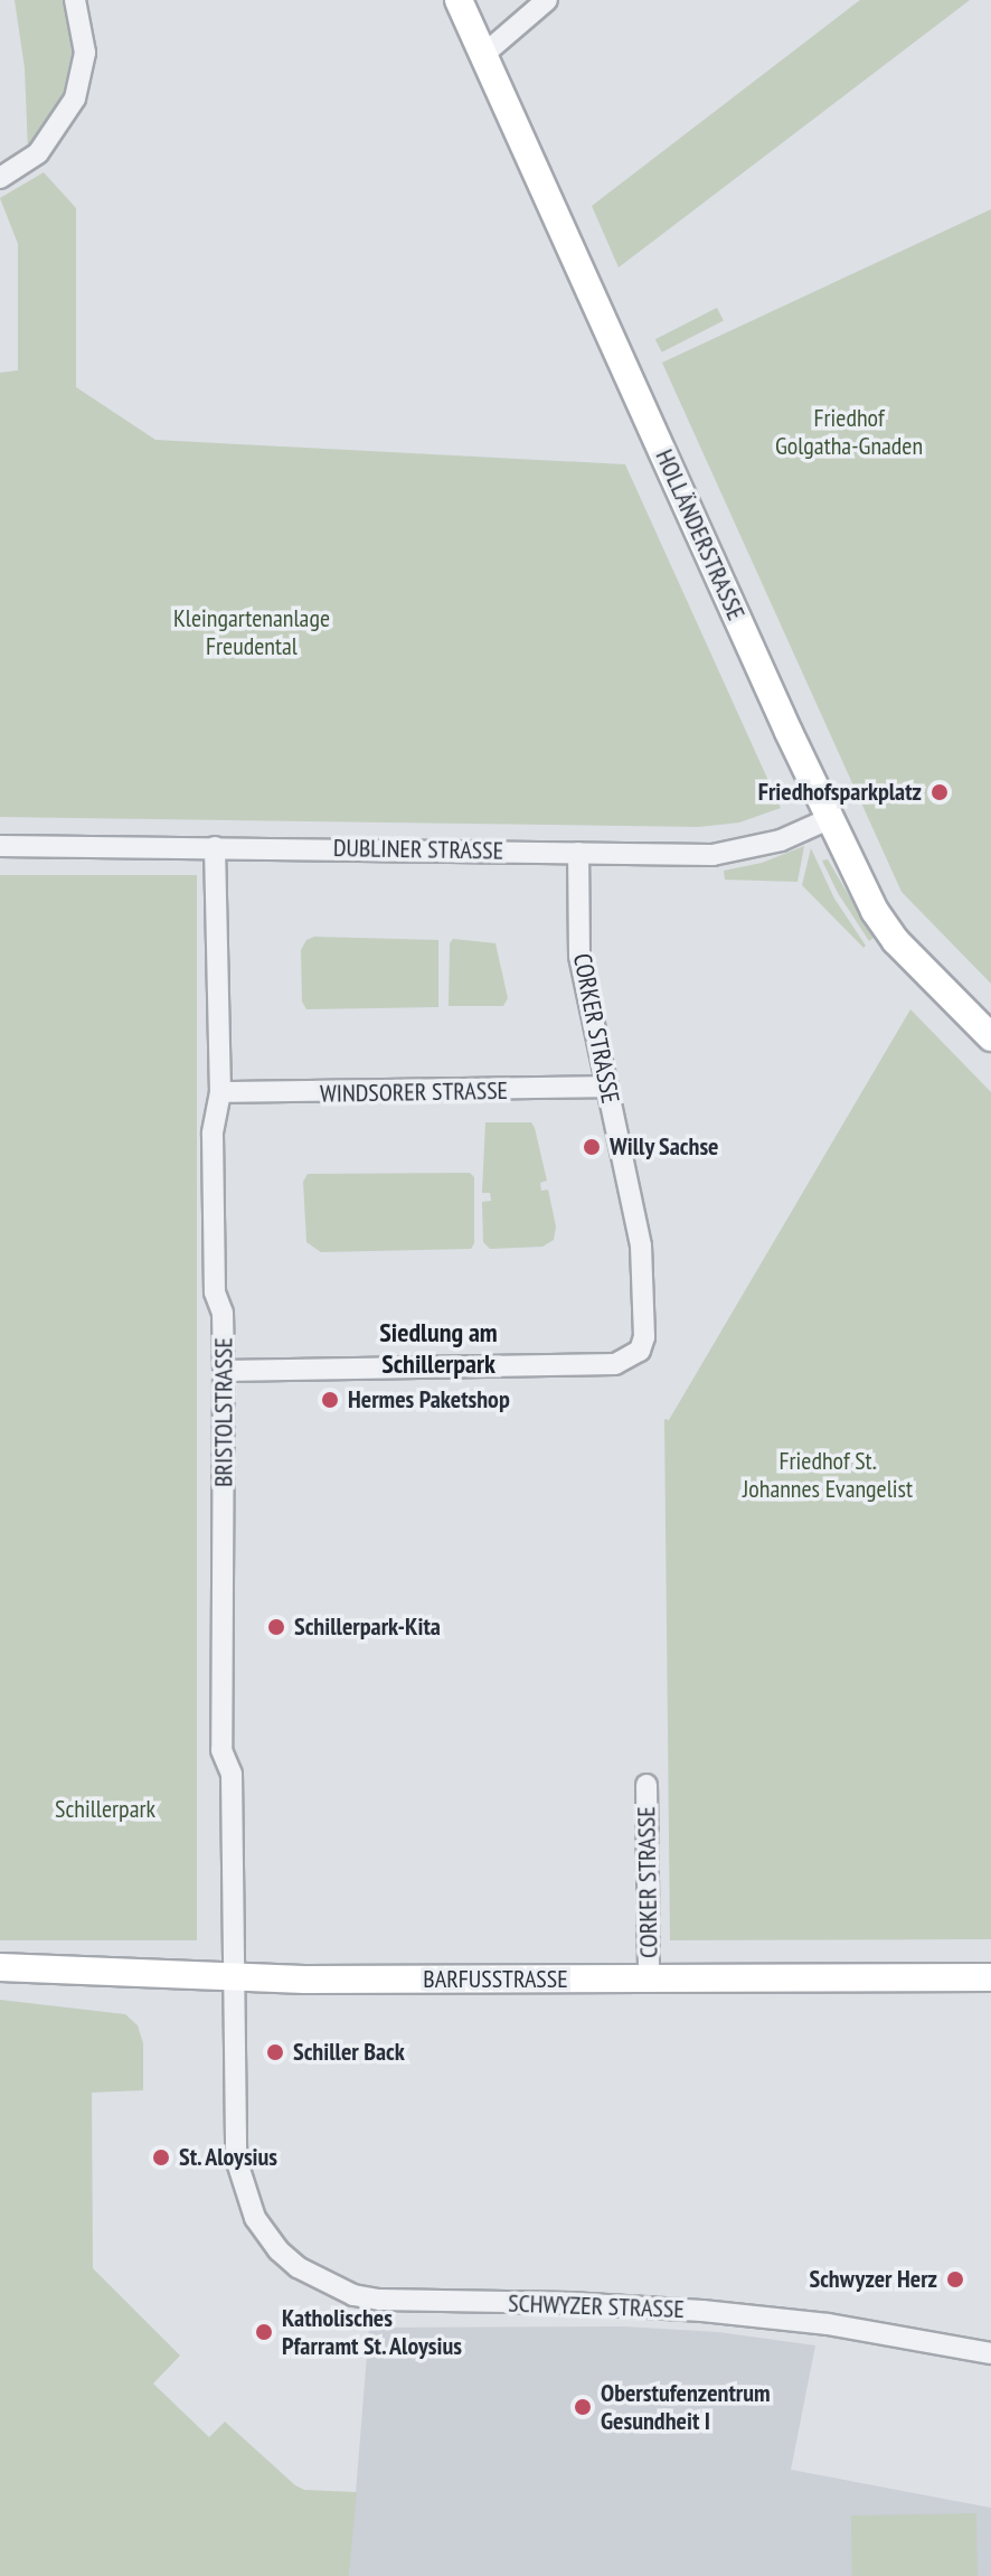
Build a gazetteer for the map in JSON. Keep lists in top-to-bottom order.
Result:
{
  "streets": {
    "street": [
      "HOLLÄNDERSTRASSE",
      "DUBLINER STRASSE",
      "CORKER STRASSE",
      "WINDSORER STRASSE",
      "BRISTOLSTRASSE",
      "BARFUSSTRASSE",
      "SCHWYZER STRASSE"
    ]
  },
  "crossings": [
    ["HOLLÄNDERSTRASSE", "DUBLINER STRASSE"],
    ["DUBLINER STRASSE", "CORKER STRASSE"],
    ["DUBLINER STRASSE", "BRISTOLSTRASSE"],
    ["CORKER STRASSE", "WINDSORER STRASSE"],
    ["CORKER STRASSE", "BRISTOLSTRASSE"],
    ["CORKER STRASSE", "BARFUSSTRASSE"],
    ["WINDSORER STRASSE", "BRISTOLSTRASSE"],
    ["BRISTOLSTRASSE", "BARFUSSTRASSE"],
    ["BRISTOLSTRASSE", "SCHWYZER STRASSE"],
    ["BARFUSSTRASSE", "SCHWYZER STRASSE"]
  ],
  "districts": ["Siedlung am Schillerpark"],
  "parks": [
    "Friedhof Golgatha-Gnaden",
    "Kleingartenanlage Freudental",
    "Friedhof St. Johannes Evangelist",
    "Schillerpark"
  ],
  "places": [
    "Friedhofsparkplatz",
    "Willy Sachse",
    "Hermes Paketshop",
    "Schillerpark-Kita",
    "Schiller Back",
    "St. Aloysius",
    "Schwyzer Herz",
    "Katholisches Pfarramt St. Aloysius",
    "Oberstufenzentrum Gesundheit I"
  ]
}
